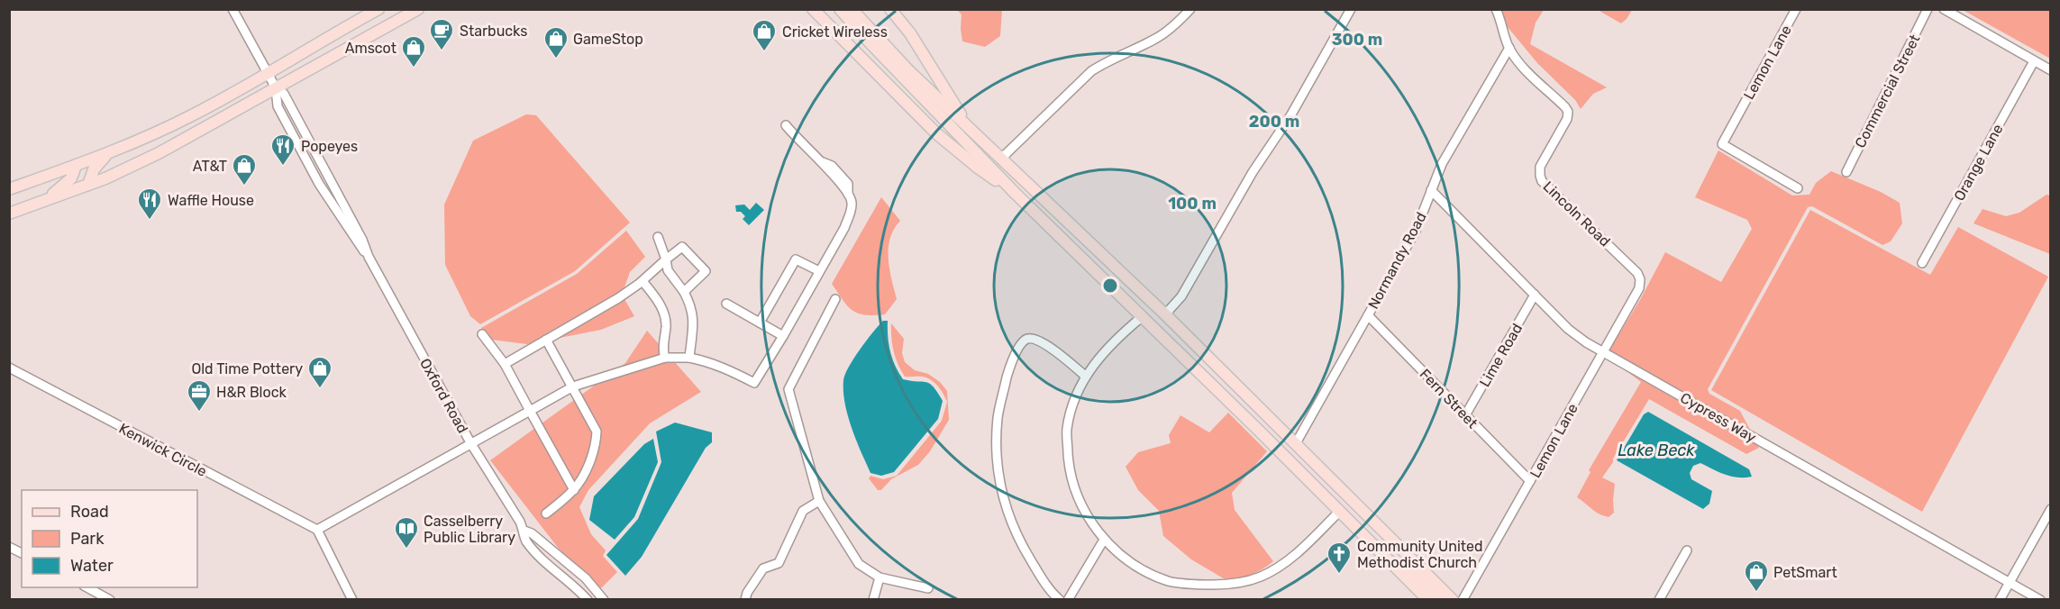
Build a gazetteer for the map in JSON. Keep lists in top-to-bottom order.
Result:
{
  "streets": {
    "street": [
      "Lemon Lane",
      "Commercial Street",
      "Orange Lane",
      "Lincoln Road",
      "Normandy Road",
      "Lime Road",
      "Oxford Road",
      "Fern Street",
      "Cypress Way",
      "Kenwick Circle"
    ]
  },
  "crossings": [
    ["Lemon Lane", "Lincoln Road"],
    ["Lemon Lane", "Fern Street"],
    ["Lemon Lane", "Cypress Way"],
    ["Lincoln Road", "Normandy Road"],
    ["Normandy Road", "Fern Street"],
    ["Normandy Road", "Cypress Way"],
    ["Lime Road", "Fern Street"],
    ["Lime Road", "Cypress Way"]
  ],
  "water": ["Lake Beck"],
  "places": {
    "cafe": ["Starbucks"],
    "shop": [
      "Cricket Wireless",
      "GameStop",
      "Amscot",
      "AT&T",
      "Old Time Pottery",
      "PetSmart"
    ],
    "restaurant": ["Popeyes", "Waffle House"],
    "office": ["H&R Block"],
    "library": ["Casselberry Public Library"],
    "church": ["Community United Methodist Church"]
  },
  "legend": ["Road", "Park", "Water"],
  "rings": ["300 m", "200 m", "100 m"]
}
